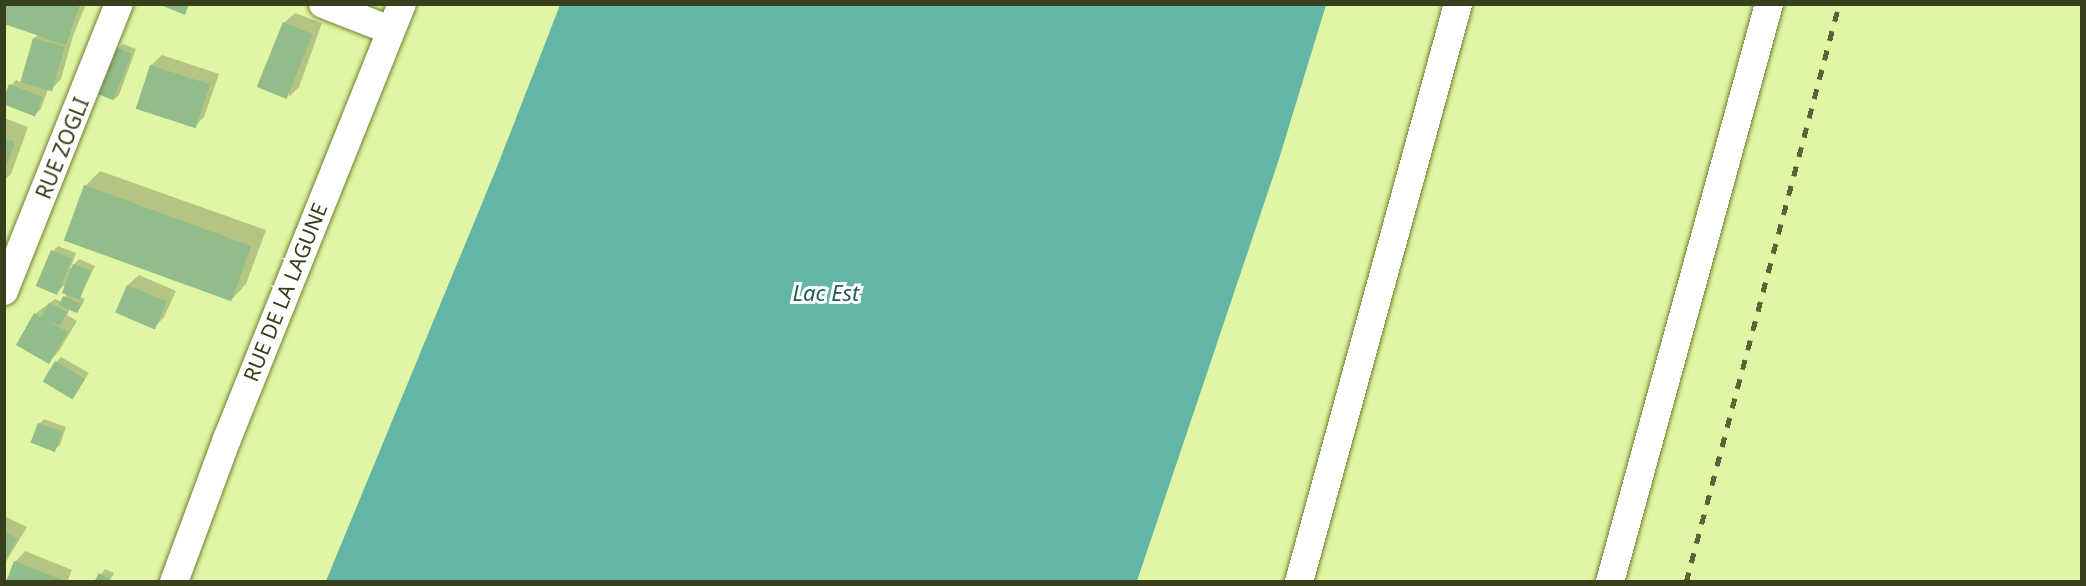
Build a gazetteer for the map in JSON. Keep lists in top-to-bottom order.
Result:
{
  "streets": {
    "street": ["RUE ZOGLI", "RUE DE LA LAGUNE"]
  },
  "water": ["Lac Est"]
}
